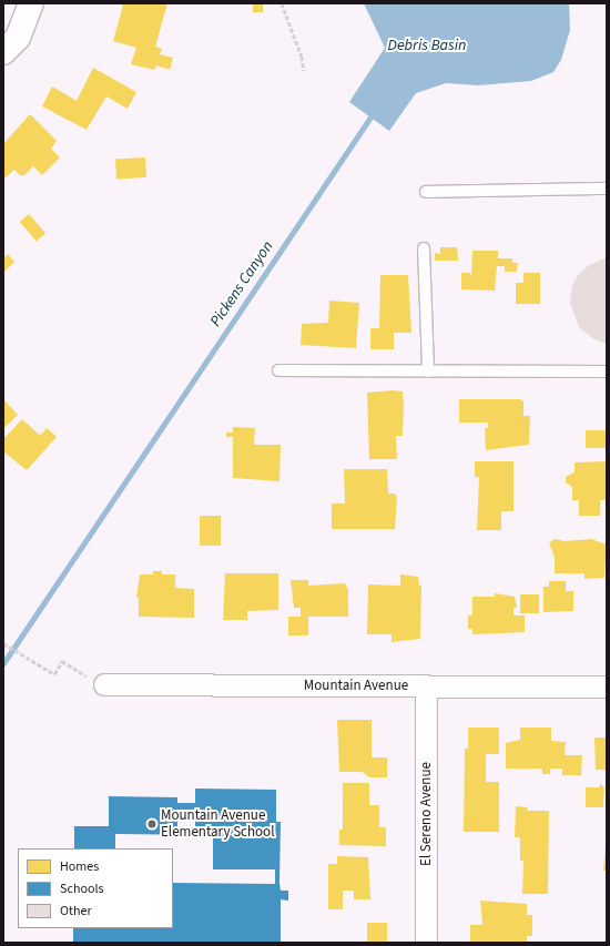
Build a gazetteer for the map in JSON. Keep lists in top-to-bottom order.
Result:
{
  "streets": {
    "street": ["Mountain Avenue", "El Sereno Avenue"]
  },
  "crossings": [
    ["Mountain Avenue", "El Sereno Avenue"]
  ],
  "water": ["Debris Basin", "Pickens Canyon"],
  "places": ["Mountain Avenue Elementary School"],
  "legend": ["Homes", "Schools", "Other"]
}
